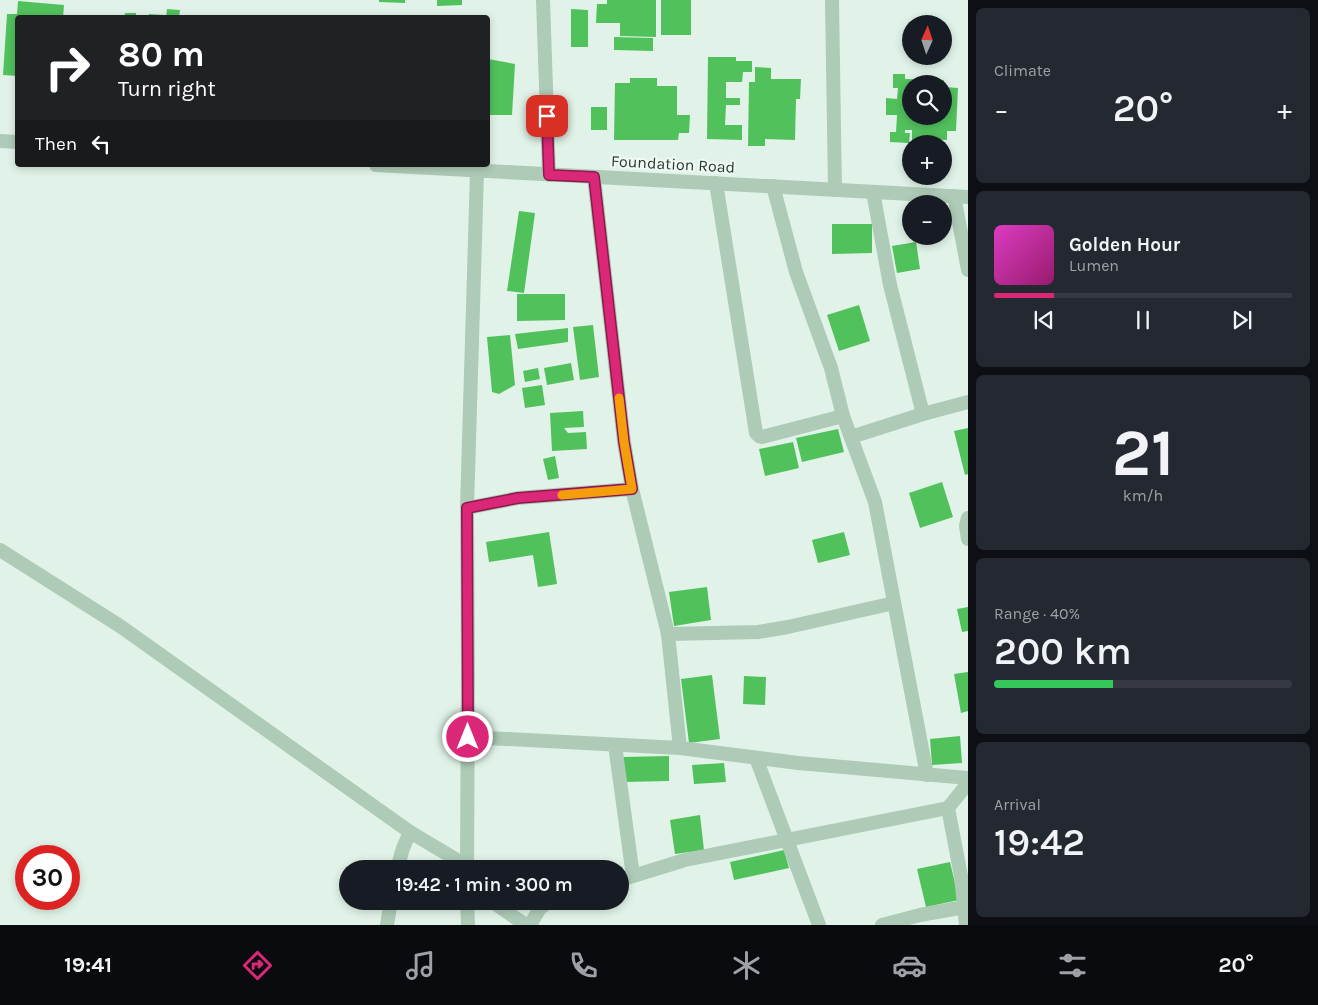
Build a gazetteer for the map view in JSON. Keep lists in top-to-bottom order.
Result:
{
  "streets": {
    "street": ["Foundation Road"]
  },
  "north": "top",
  "page": {
    "tile": [
      "Climate",
      ["21", "km/h"],
      ["Range · 40%", "200 km"],
      ["Arrival", "19:42"]
    ],
    "map_buttons": ["+", "−"],
    "turn": ["80 m", "Turn right"],
    "heat": ["−", "20°", "+"],
    "then": "Then",
    "song": ["Golden Hour", "Lumen"],
    "limit": "30",
    "trip": "19:42 · 1 min · 300 m",
    "tabs": ["19:41", "20°"]
  }
}
